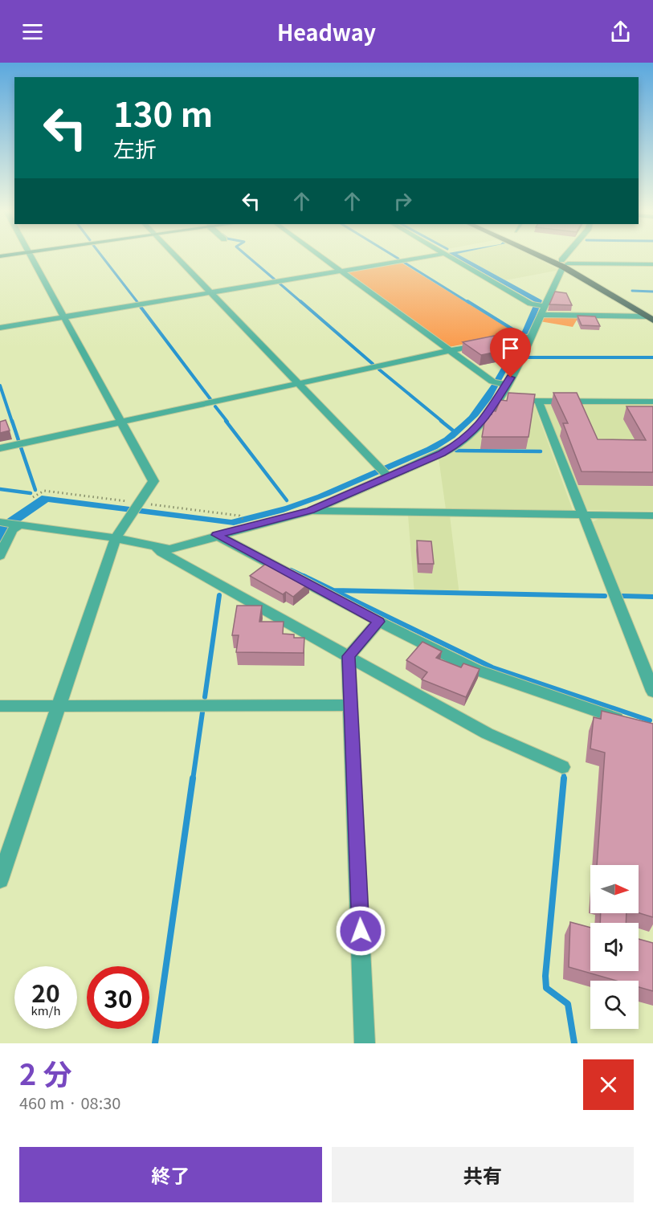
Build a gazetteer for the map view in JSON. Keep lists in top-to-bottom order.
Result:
{
  "north": "right",
  "page": {
    "header": "Headway",
    "turn": ["130 m", "左折"],
    "speed": "20 km/h",
    "limit": "30",
    "heading": ["2 分", "460 m · 08:30"],
    "buttons": ["終了", "共有"]
  }
}
